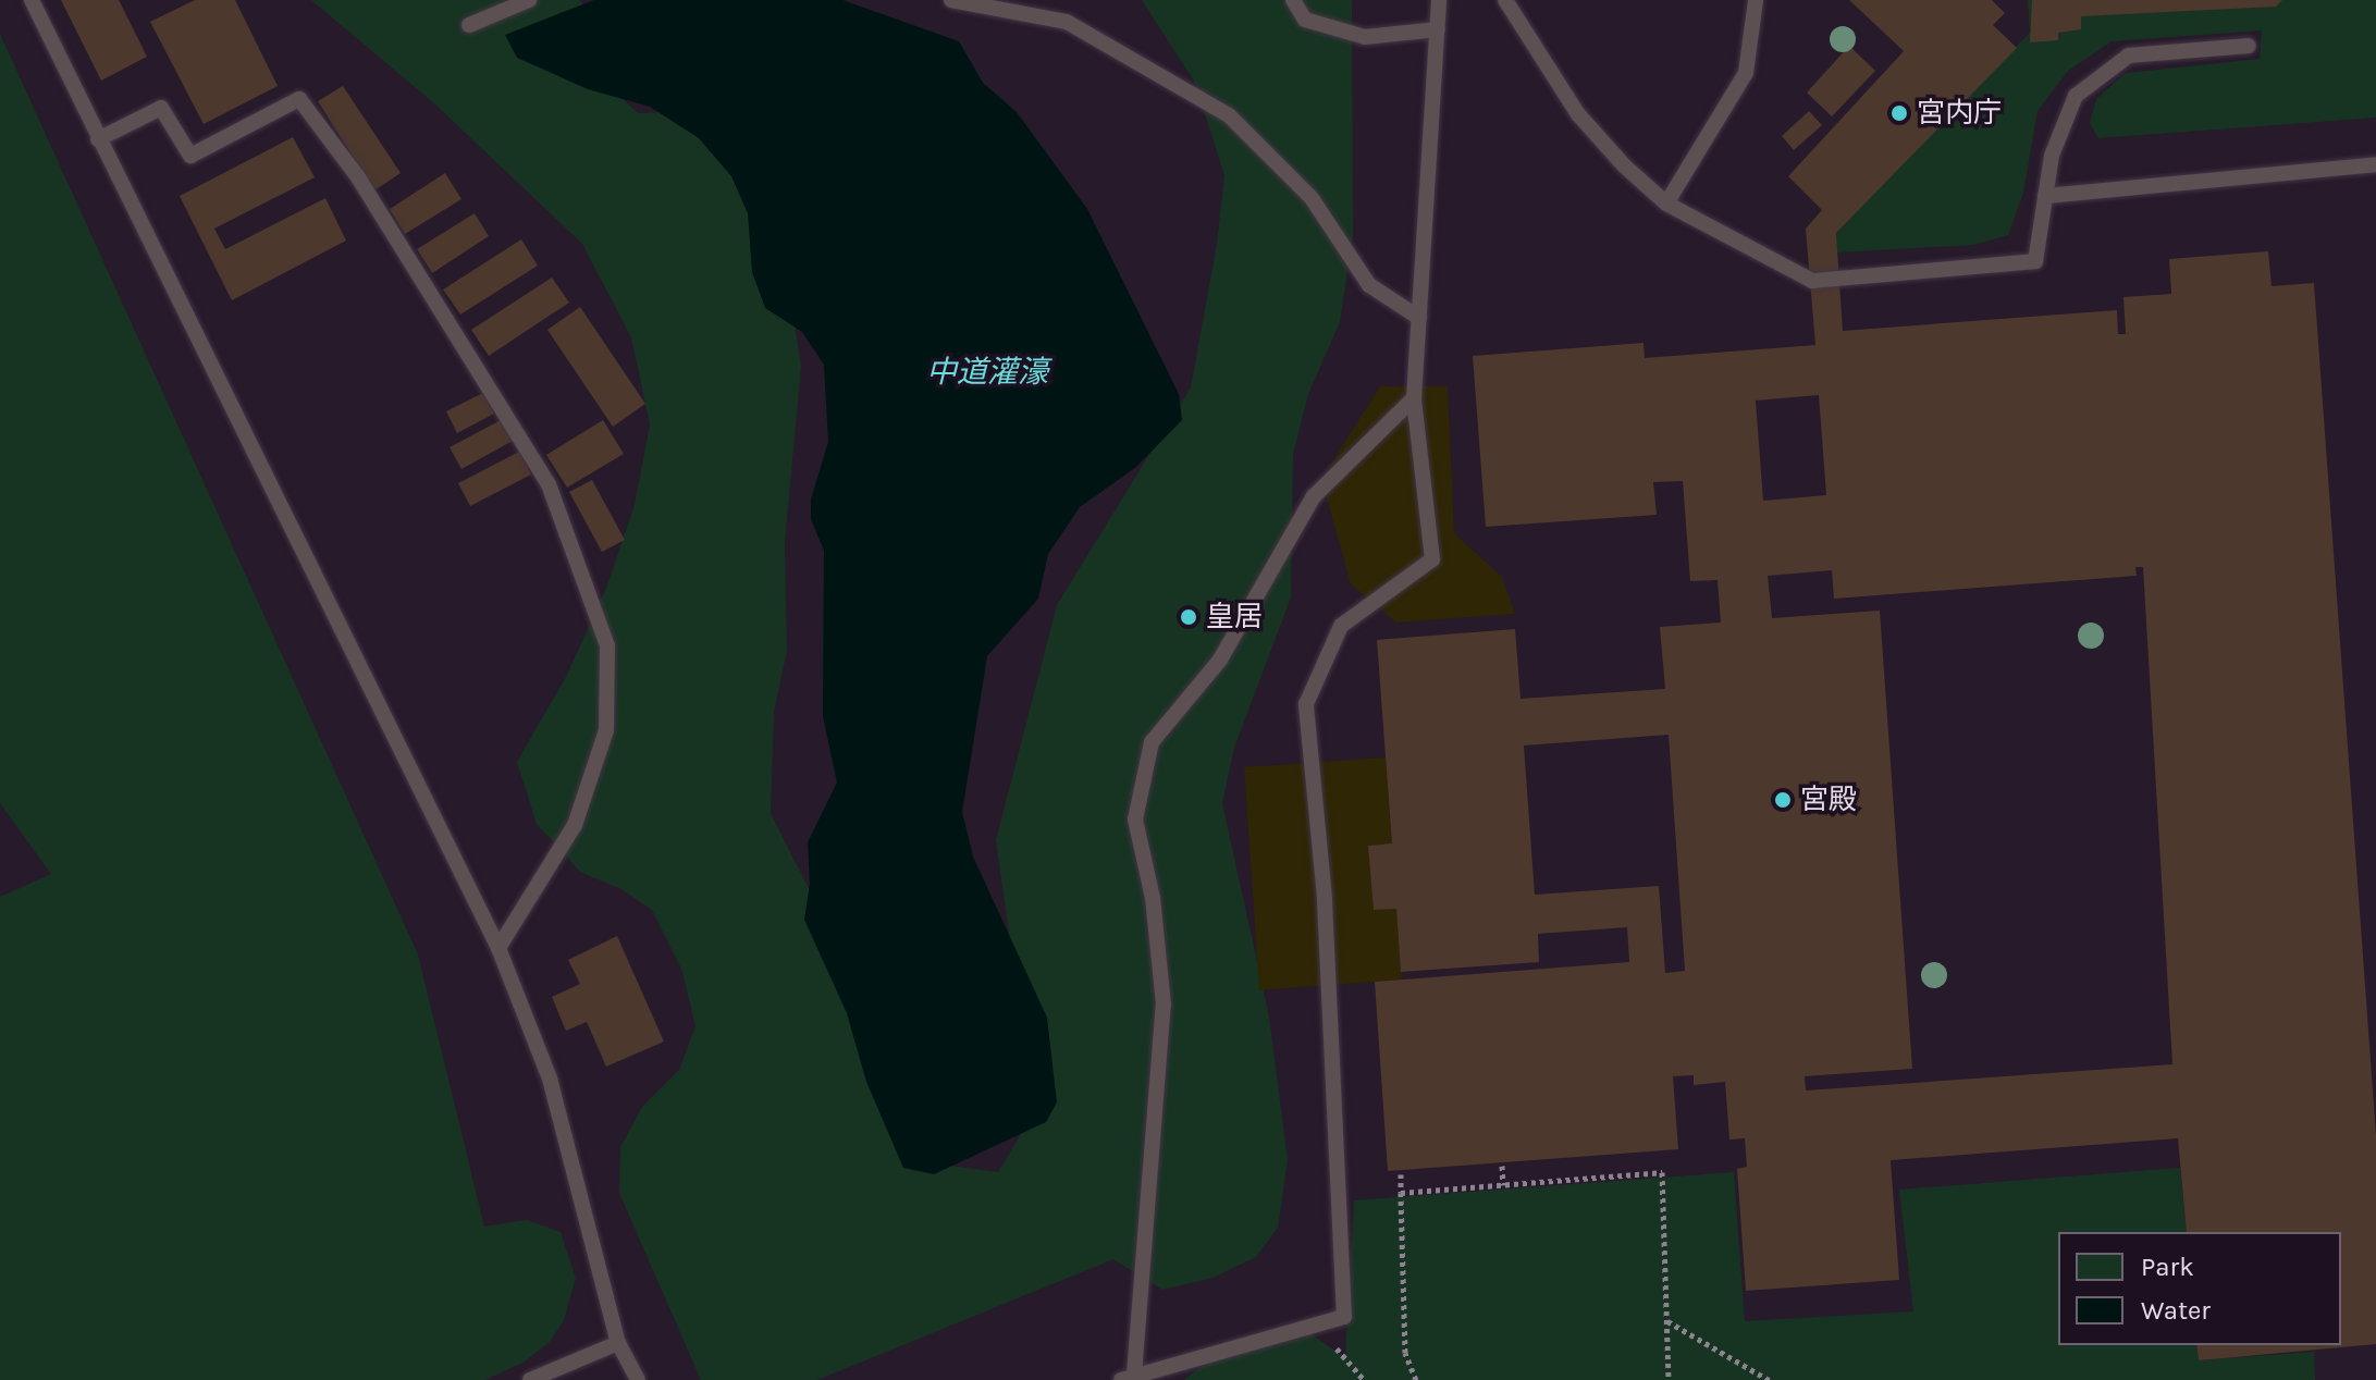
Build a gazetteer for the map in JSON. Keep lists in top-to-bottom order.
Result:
{
  "water": ["中道灌濠"],
  "places": ["宮内庁", "皇居", "宮殿"],
  "legend": ["Park", "Water"]
}
